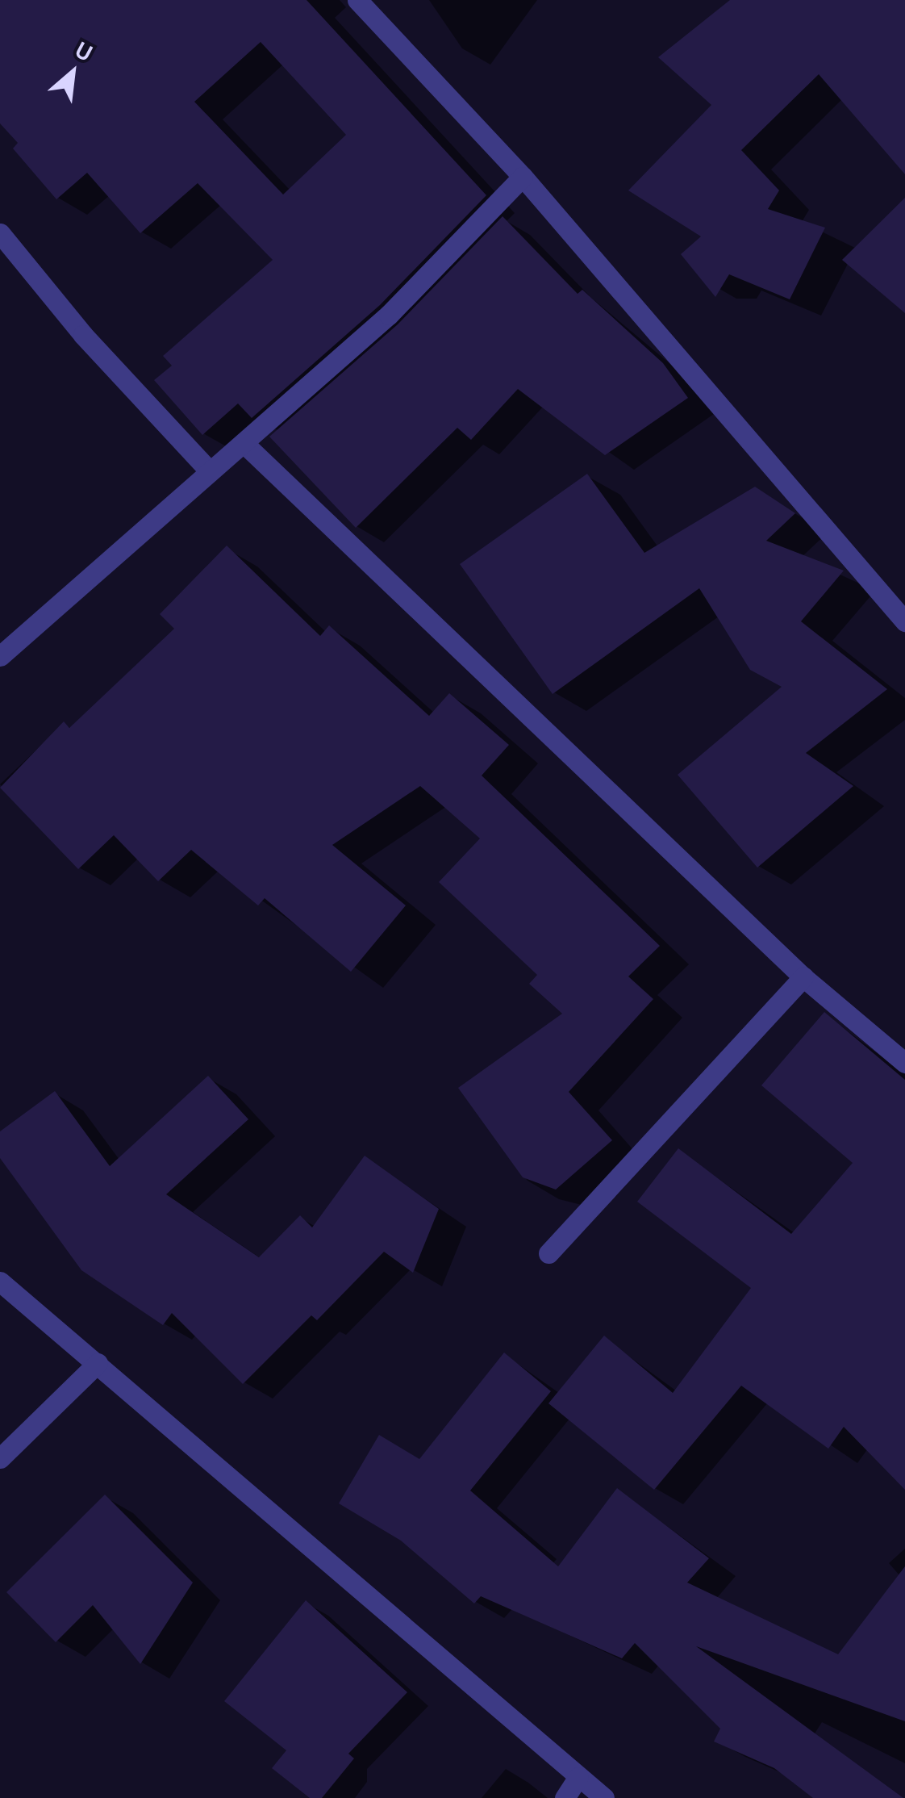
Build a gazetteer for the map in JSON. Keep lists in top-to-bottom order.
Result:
{
  "north": "top right"
}
